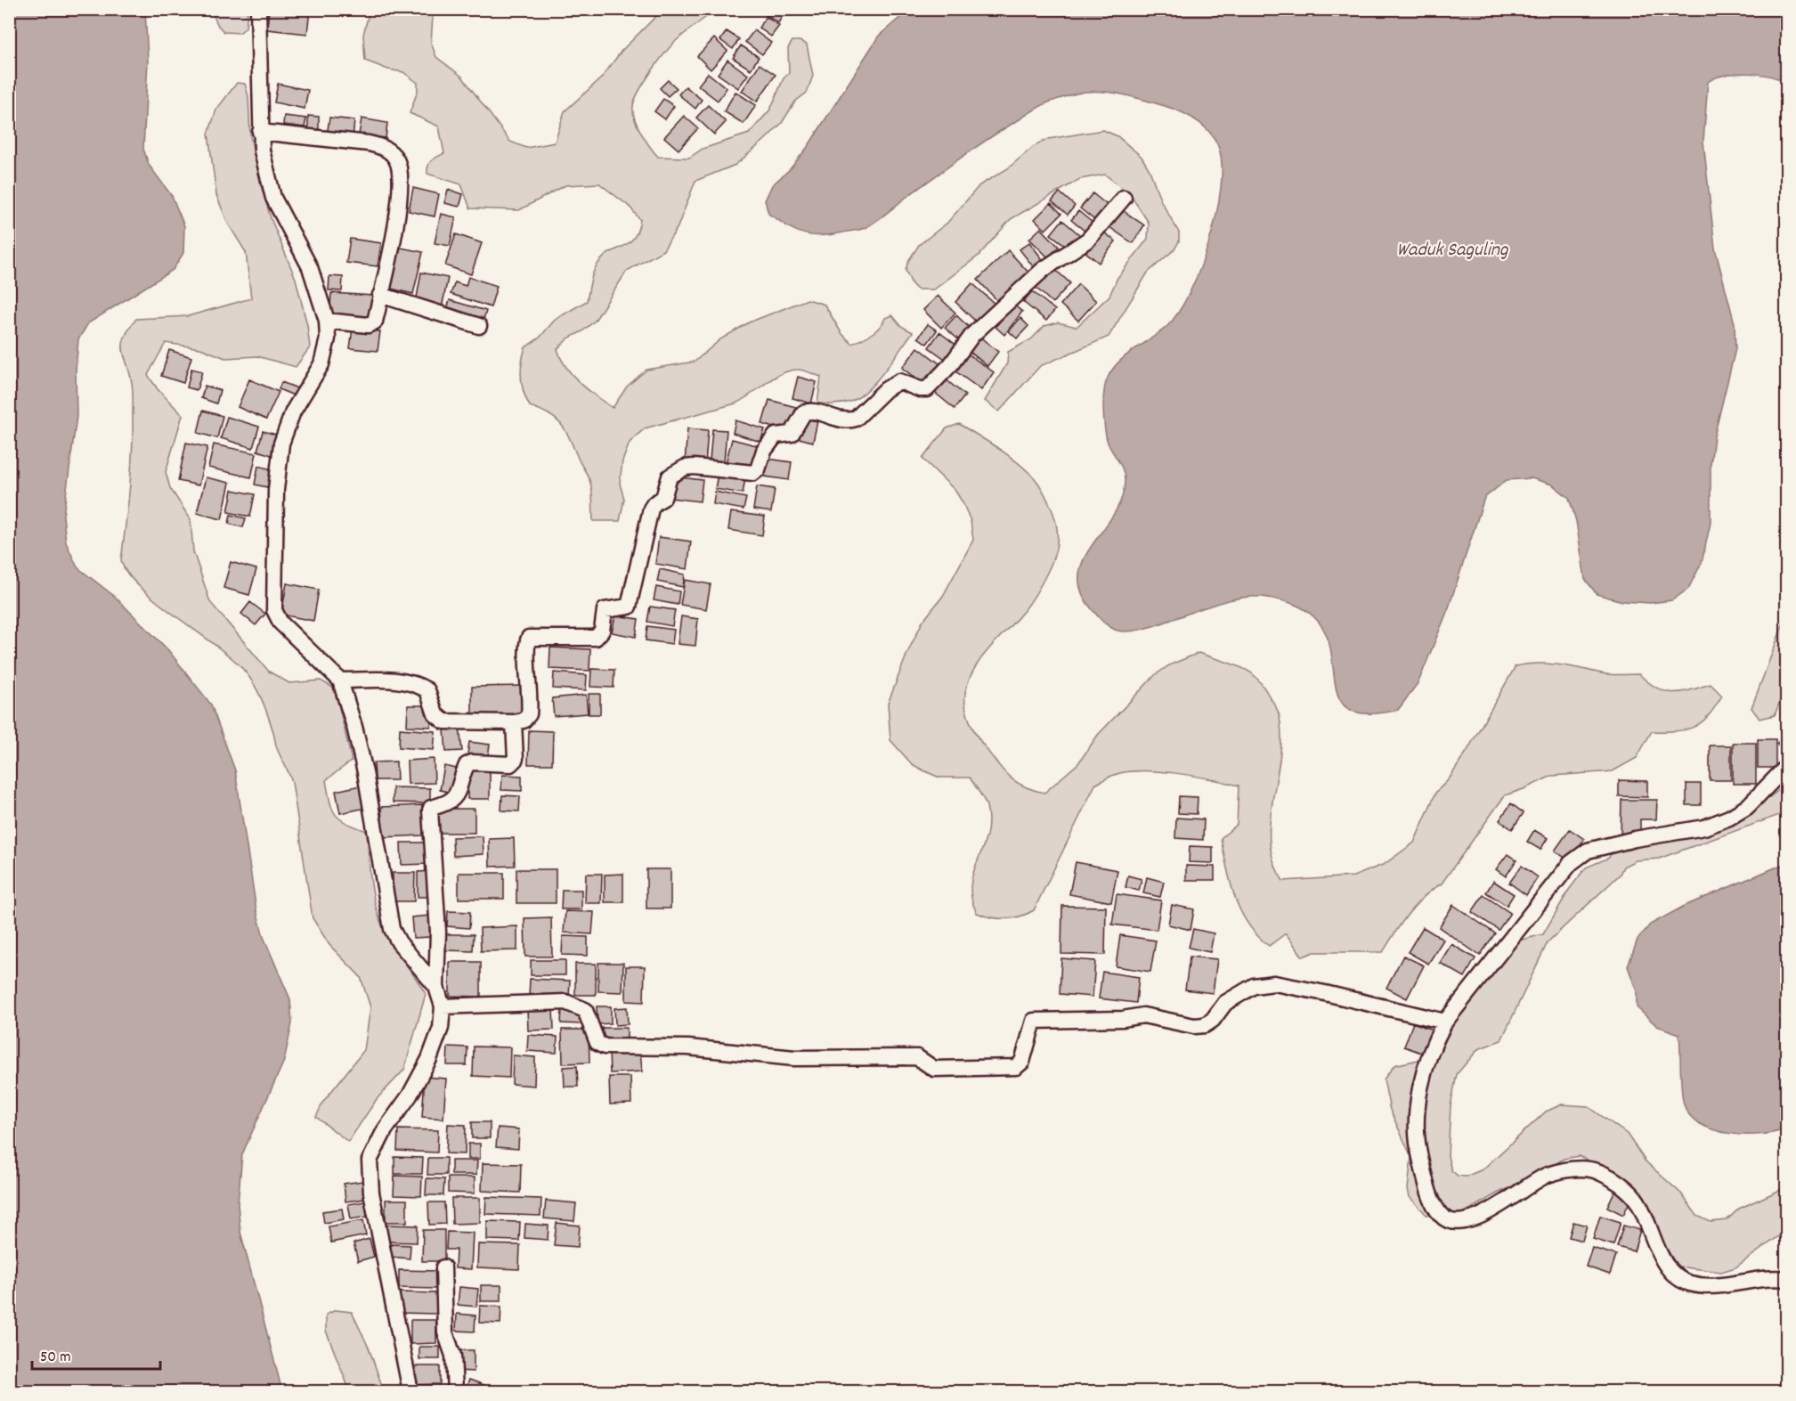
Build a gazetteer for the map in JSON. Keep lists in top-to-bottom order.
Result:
{
  "water": ["Waduk Saguling"],
  "scale_bar": "50 m"
}
